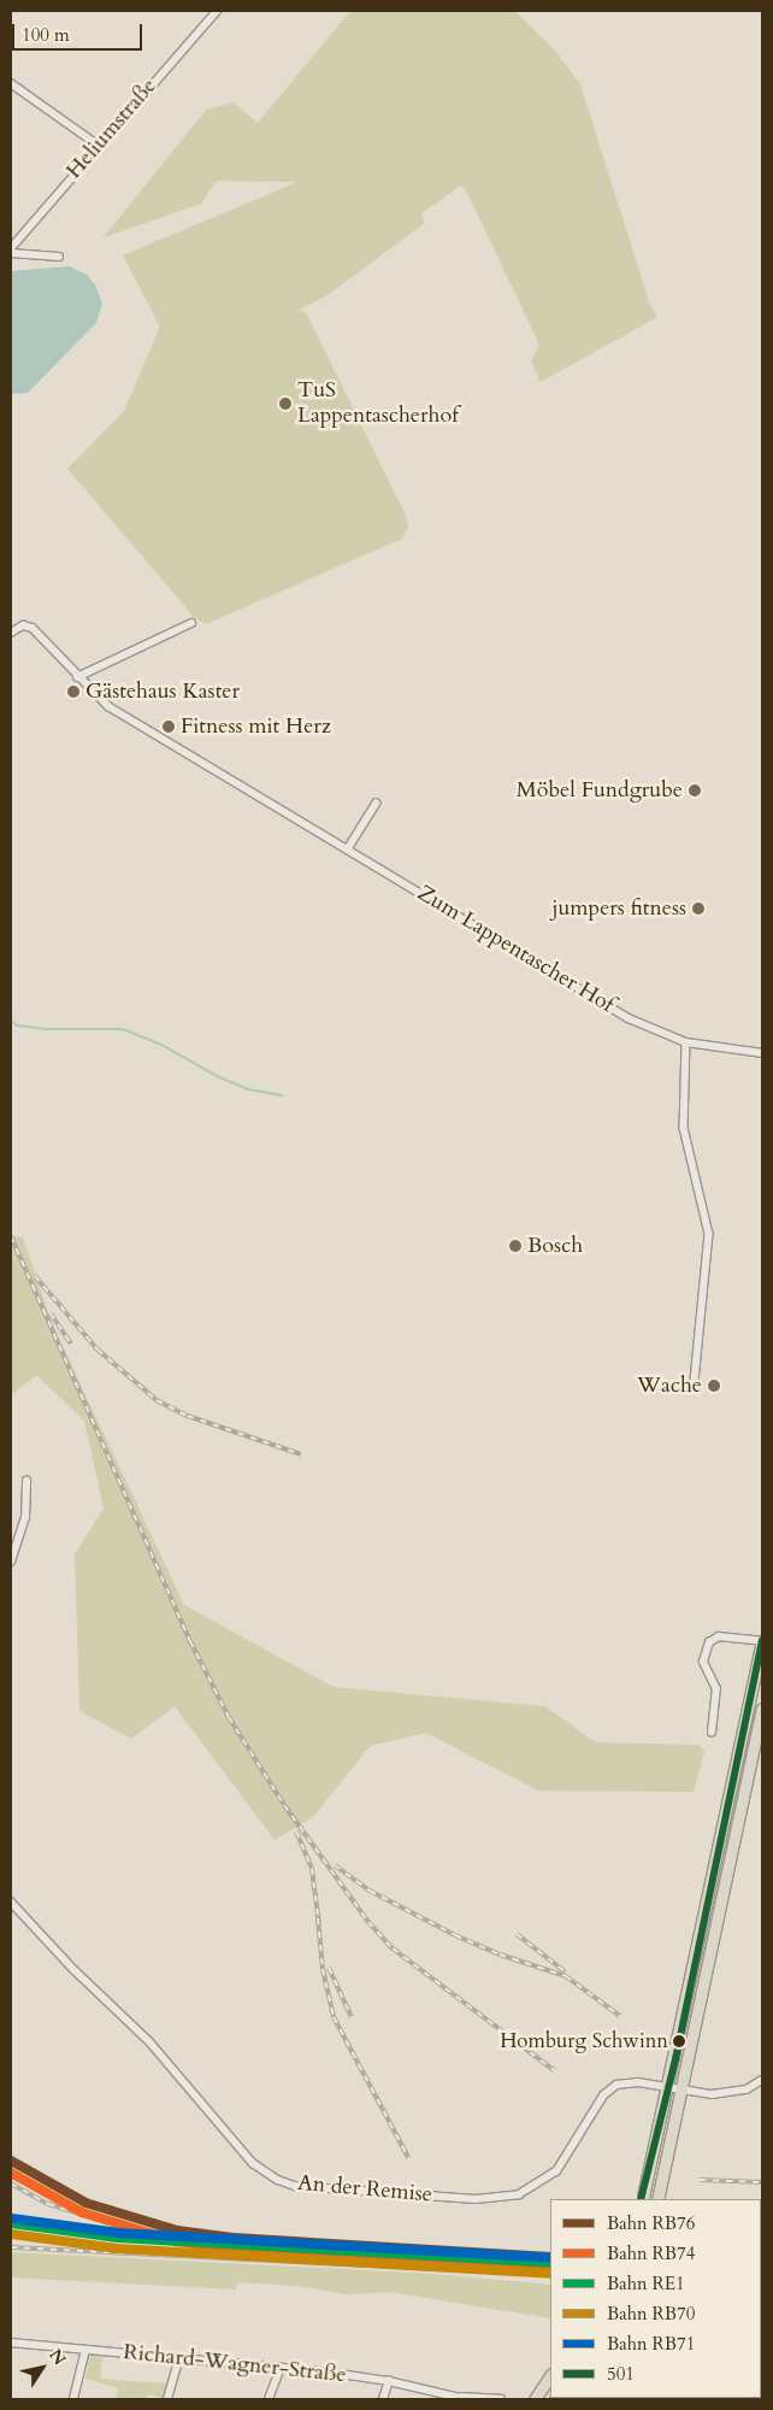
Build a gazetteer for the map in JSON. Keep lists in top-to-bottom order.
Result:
{
  "streets": {
    "street": [
      "Heliumstraße",
      "Zum Lappentascher Hof",
      "An der Remise",
      "Richard-Wagner-Straße"
    ]
  },
  "places": [
    "TuS Lappentascherhof",
    "Gästehaus Kaster",
    "Fitness mit Herz",
    "Möbel Fundgrube",
    "jumpers fitness",
    "Bosch",
    "Wache",
    "Homburg Schwinn"
  ],
  "lines": [
    "transit line 501",
    "rail line RB76",
    "rail line RB74",
    "rail line RB71",
    "rail line RE1",
    "rail line RB70"
  ],
  "legend": [
    "Bahn RB76",
    "Bahn RB74",
    "Bahn RE1",
    "Bahn RB70",
    "Bahn RB71",
    "501"
  ],
  "scale_bar": "100 m",
  "north": "top right"
}
